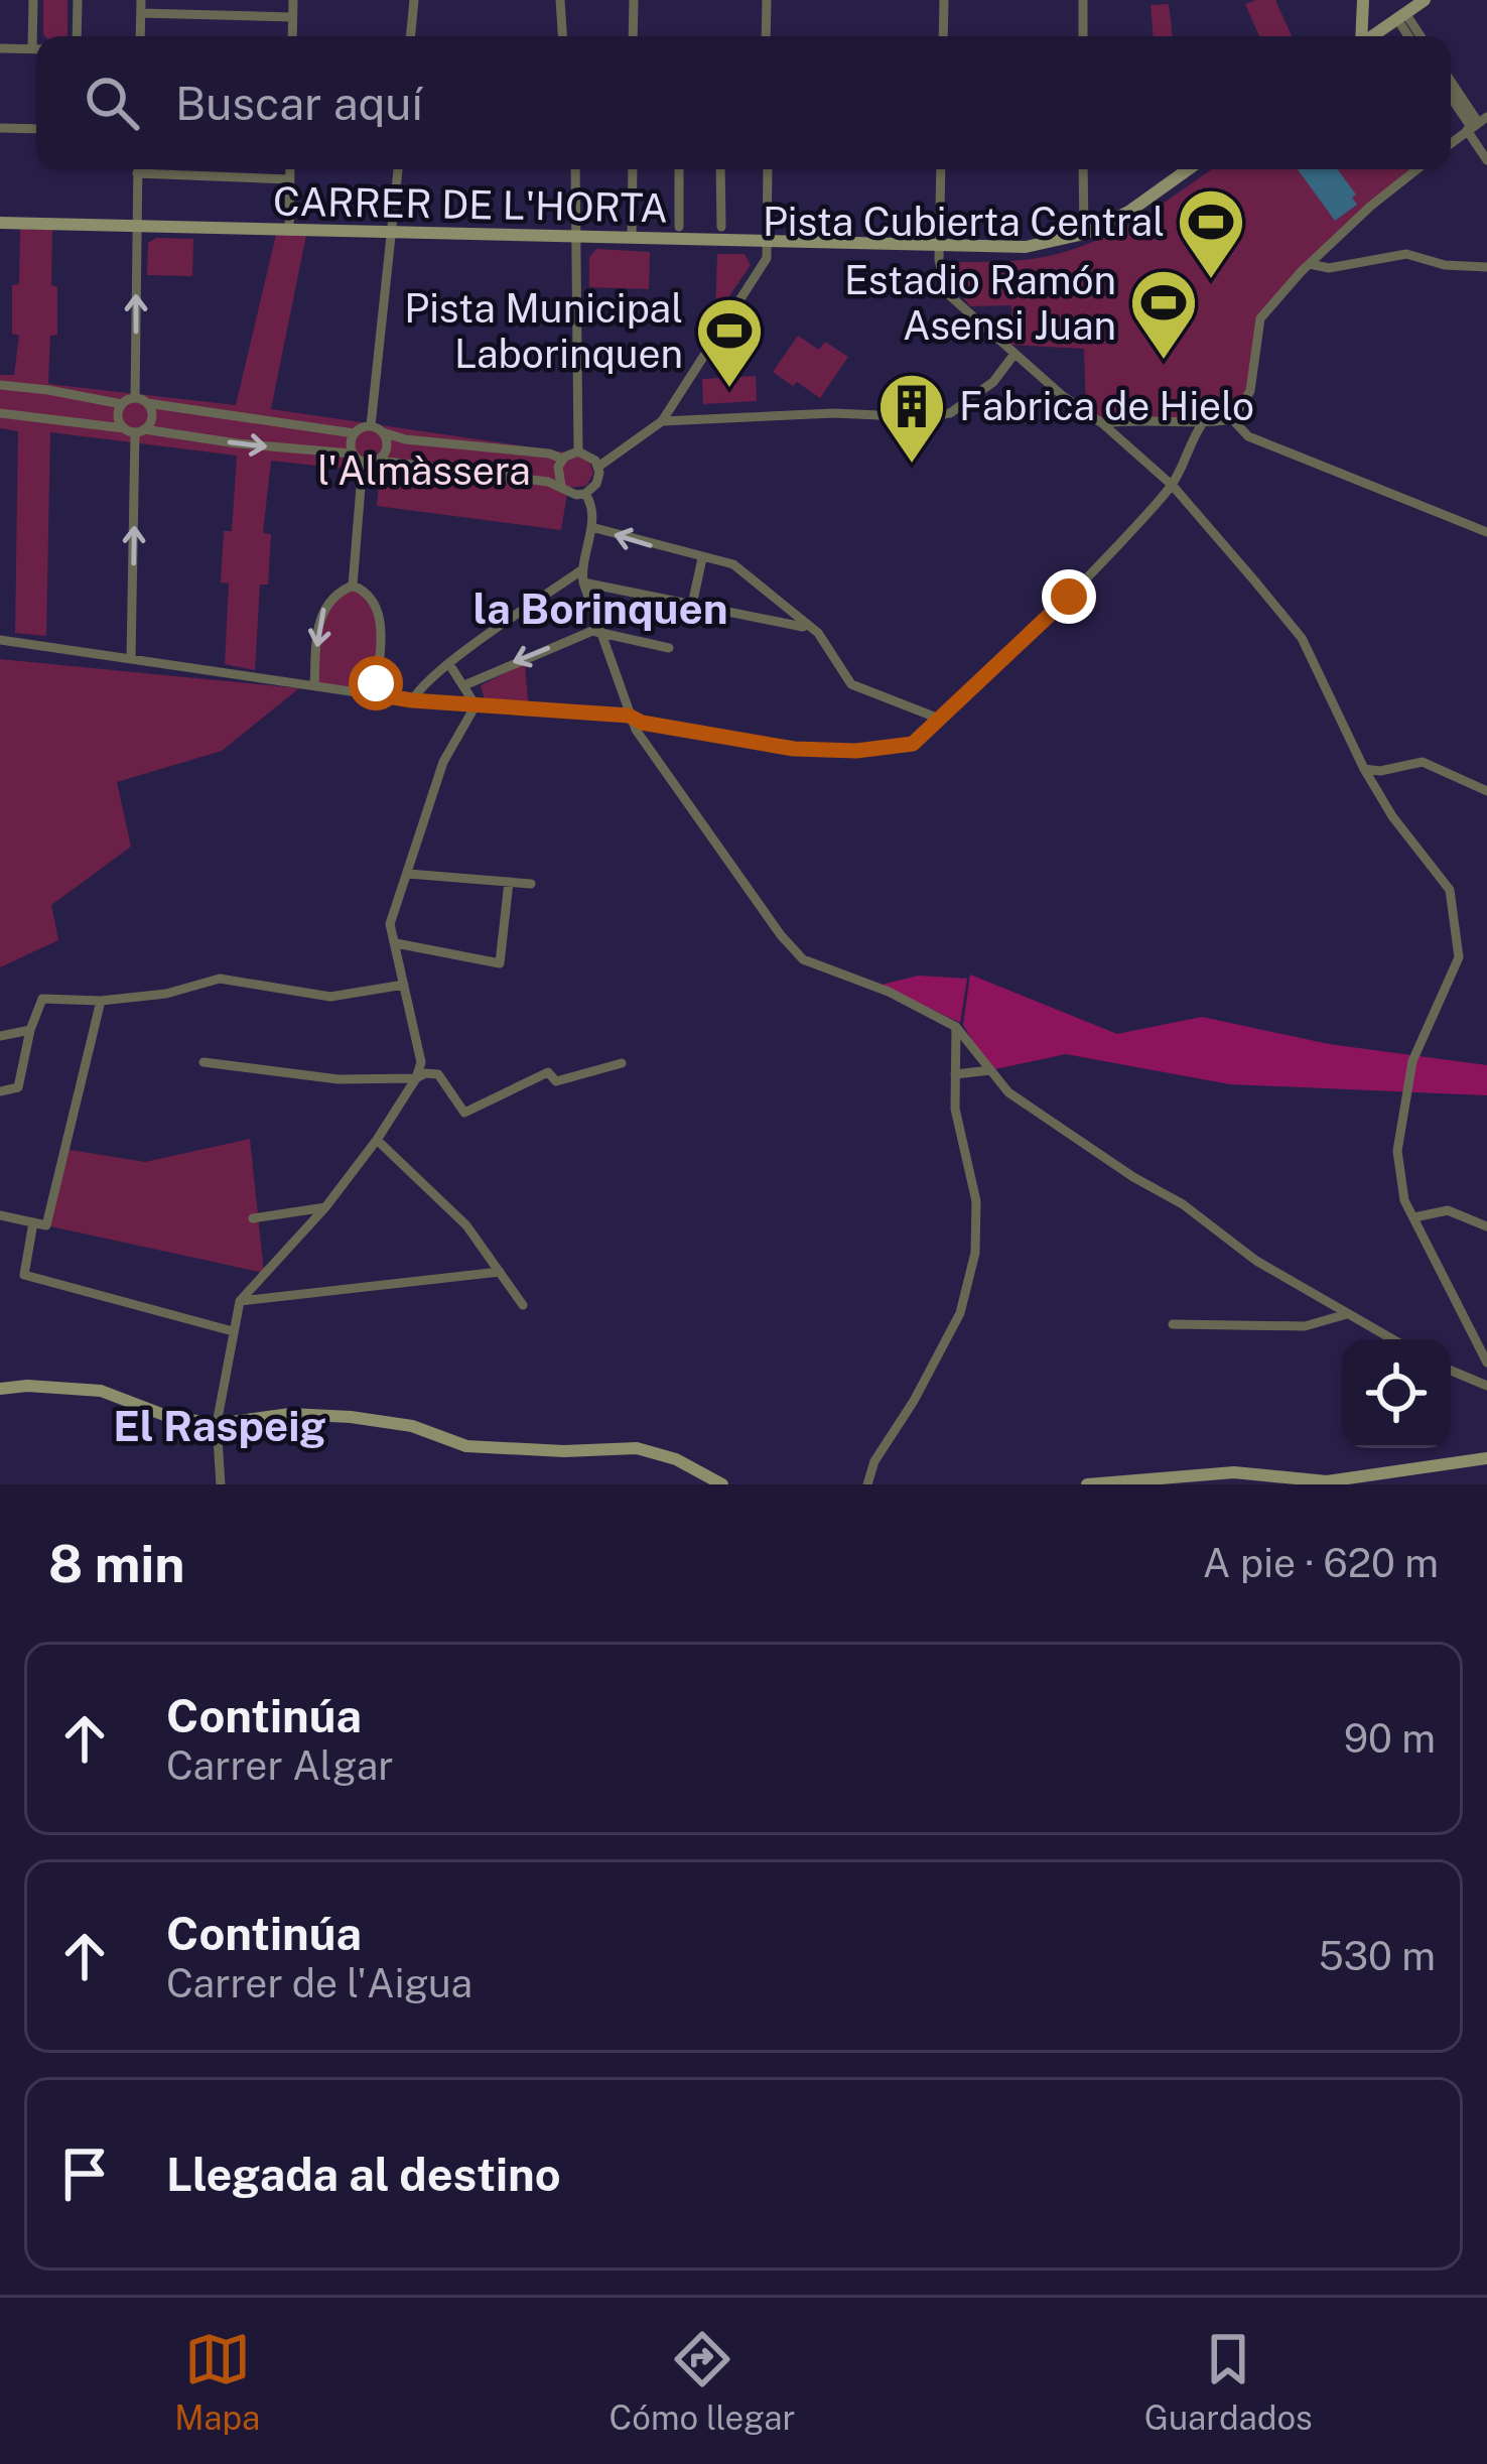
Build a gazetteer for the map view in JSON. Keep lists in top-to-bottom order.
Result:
{
  "streets": {
    "street": ["CARRER DE L'HORTA"]
  },
  "districts": ["la Borinquen", "El Raspeig"],
  "parks": ["l'Almàssera"],
  "places": {
    "sports": ["Pista Cubierta Central", "Estadio Ramón Asensi Juan", "Pista Municipal Laborinquen"],
    "building": ["Fabrica de Hielo"]
  },
  "page": {
    "search": "Buscar aquí",
    "heading": ["8 min", "A pie · 620 m"],
    "list": [
      ["Continúa", "Carrer Algar", "90 m"],
      ["Continúa", "Carrer de l'Aigua", "530 m"],
      "Llegada al destino"
    ],
    "nav": ["Mapa", "Cómo llegar", "Guardados"]
  }
}
